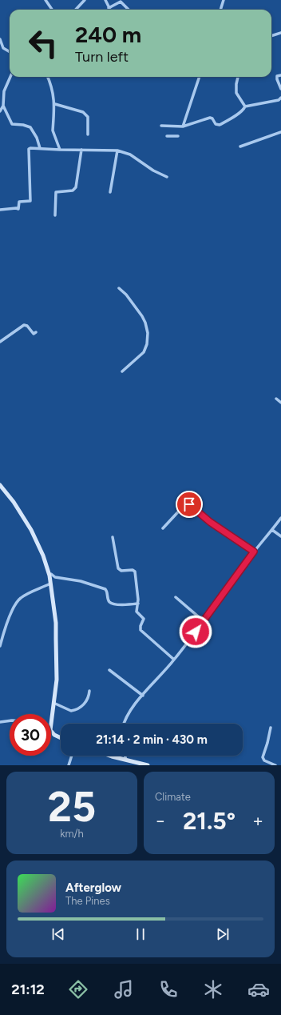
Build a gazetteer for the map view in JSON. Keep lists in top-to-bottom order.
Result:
{
  "page": {
    "turn": ["240 m", "Turn left"],
    "limit": "30",
    "trip": "21:14 · 2 min · 430 m",
    "tile": [
      ["25", "km/h"],
      "Climate"
    ],
    "heat": ["−", "21.5°", "+"],
    "song": ["Afterglow", "The Pines"],
    "tabs": "21:12"
  }
}
